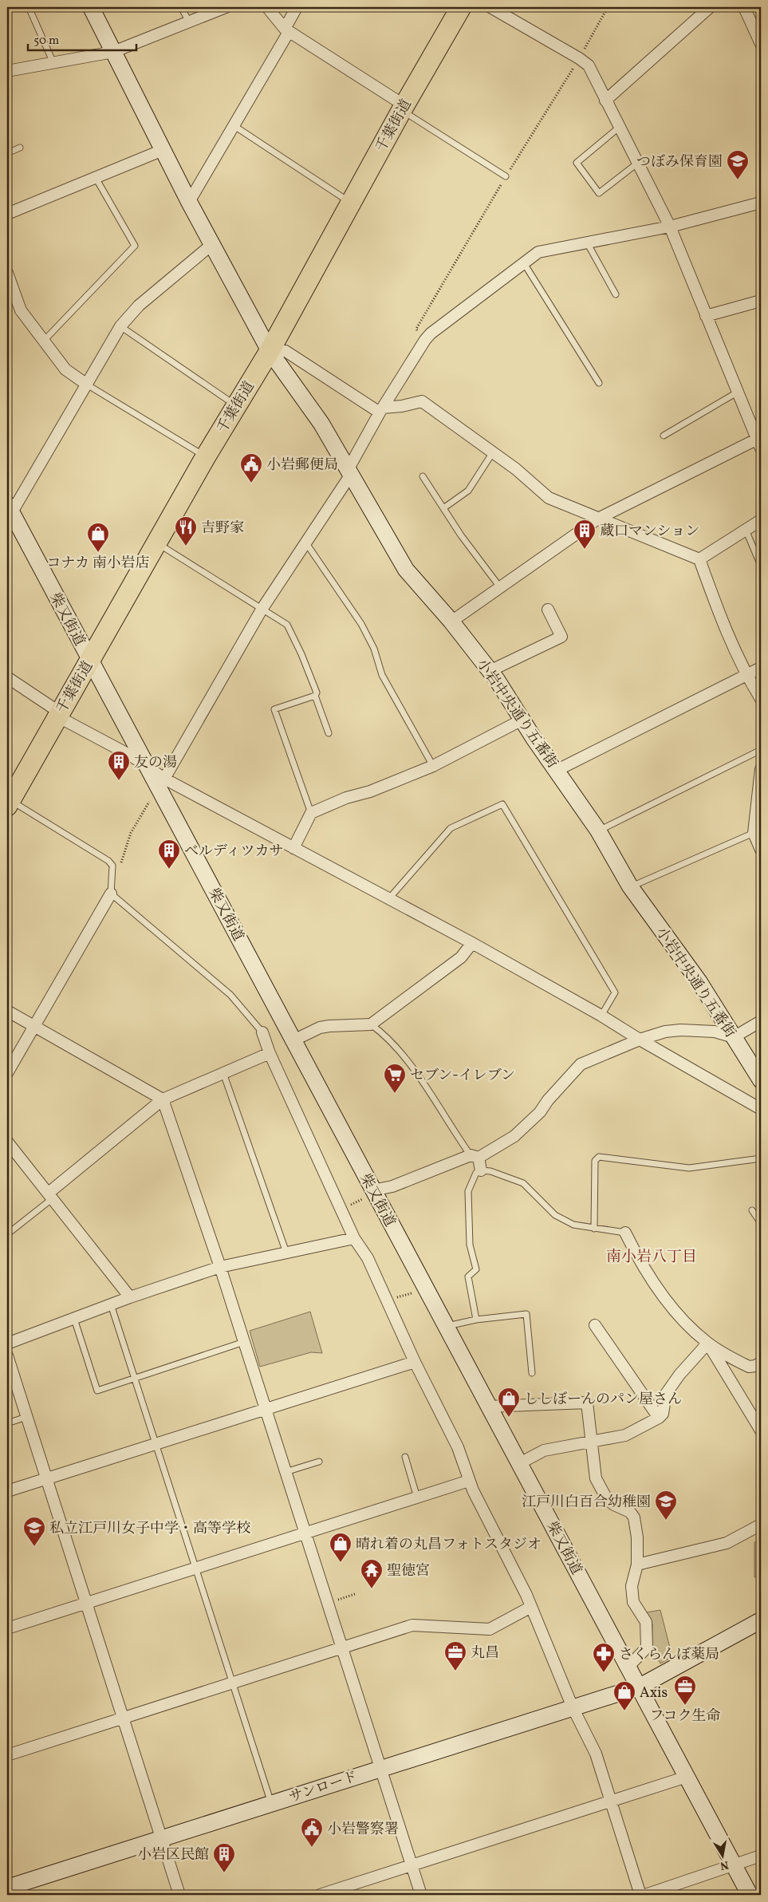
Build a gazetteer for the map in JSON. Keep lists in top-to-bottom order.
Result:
{
  "streets": {
    "highway": ["千葉街道"],
    "street": ["柴又街道", "小岩中央通り五番街", "サンロード"]
  },
  "crossings": [
    ["千葉街道", "柴又街道"],
    ["千葉街道", "小岩中央通り五番街"],
    ["柴又街道", "サンロード"]
  ],
  "districts": ["南小岩八丁目"],
  "places": {
    "school or university": ["つぼみ保育園", "江戸川白百合幼稚園", "私立江戸川女子中学・高等学校"],
    "public building": ["小岩郵便局", "小岩警察署"],
    "restaurant": ["吉野家"],
    "building": [
      "蔵口マンション",
      "友の湯",
      "ベルディツカサ",
      "小岩区民館"
    ],
    "shop": [
      "コナカ 南小岩店",
      "ししぼーんのパン屋さん",
      "晴れ着の丸昌フォトスタジオ",
      "Axis"
    ],
    "supermarket": ["セブン-イレブン"],
    "temple": ["聖徳宮"],
    "office": ["丸昌", "フコク生命"],
    "pharmacy": ["さくらんぼ薬局"]
  },
  "scale_bar": "50 m",
  "north": "bottom"
}
